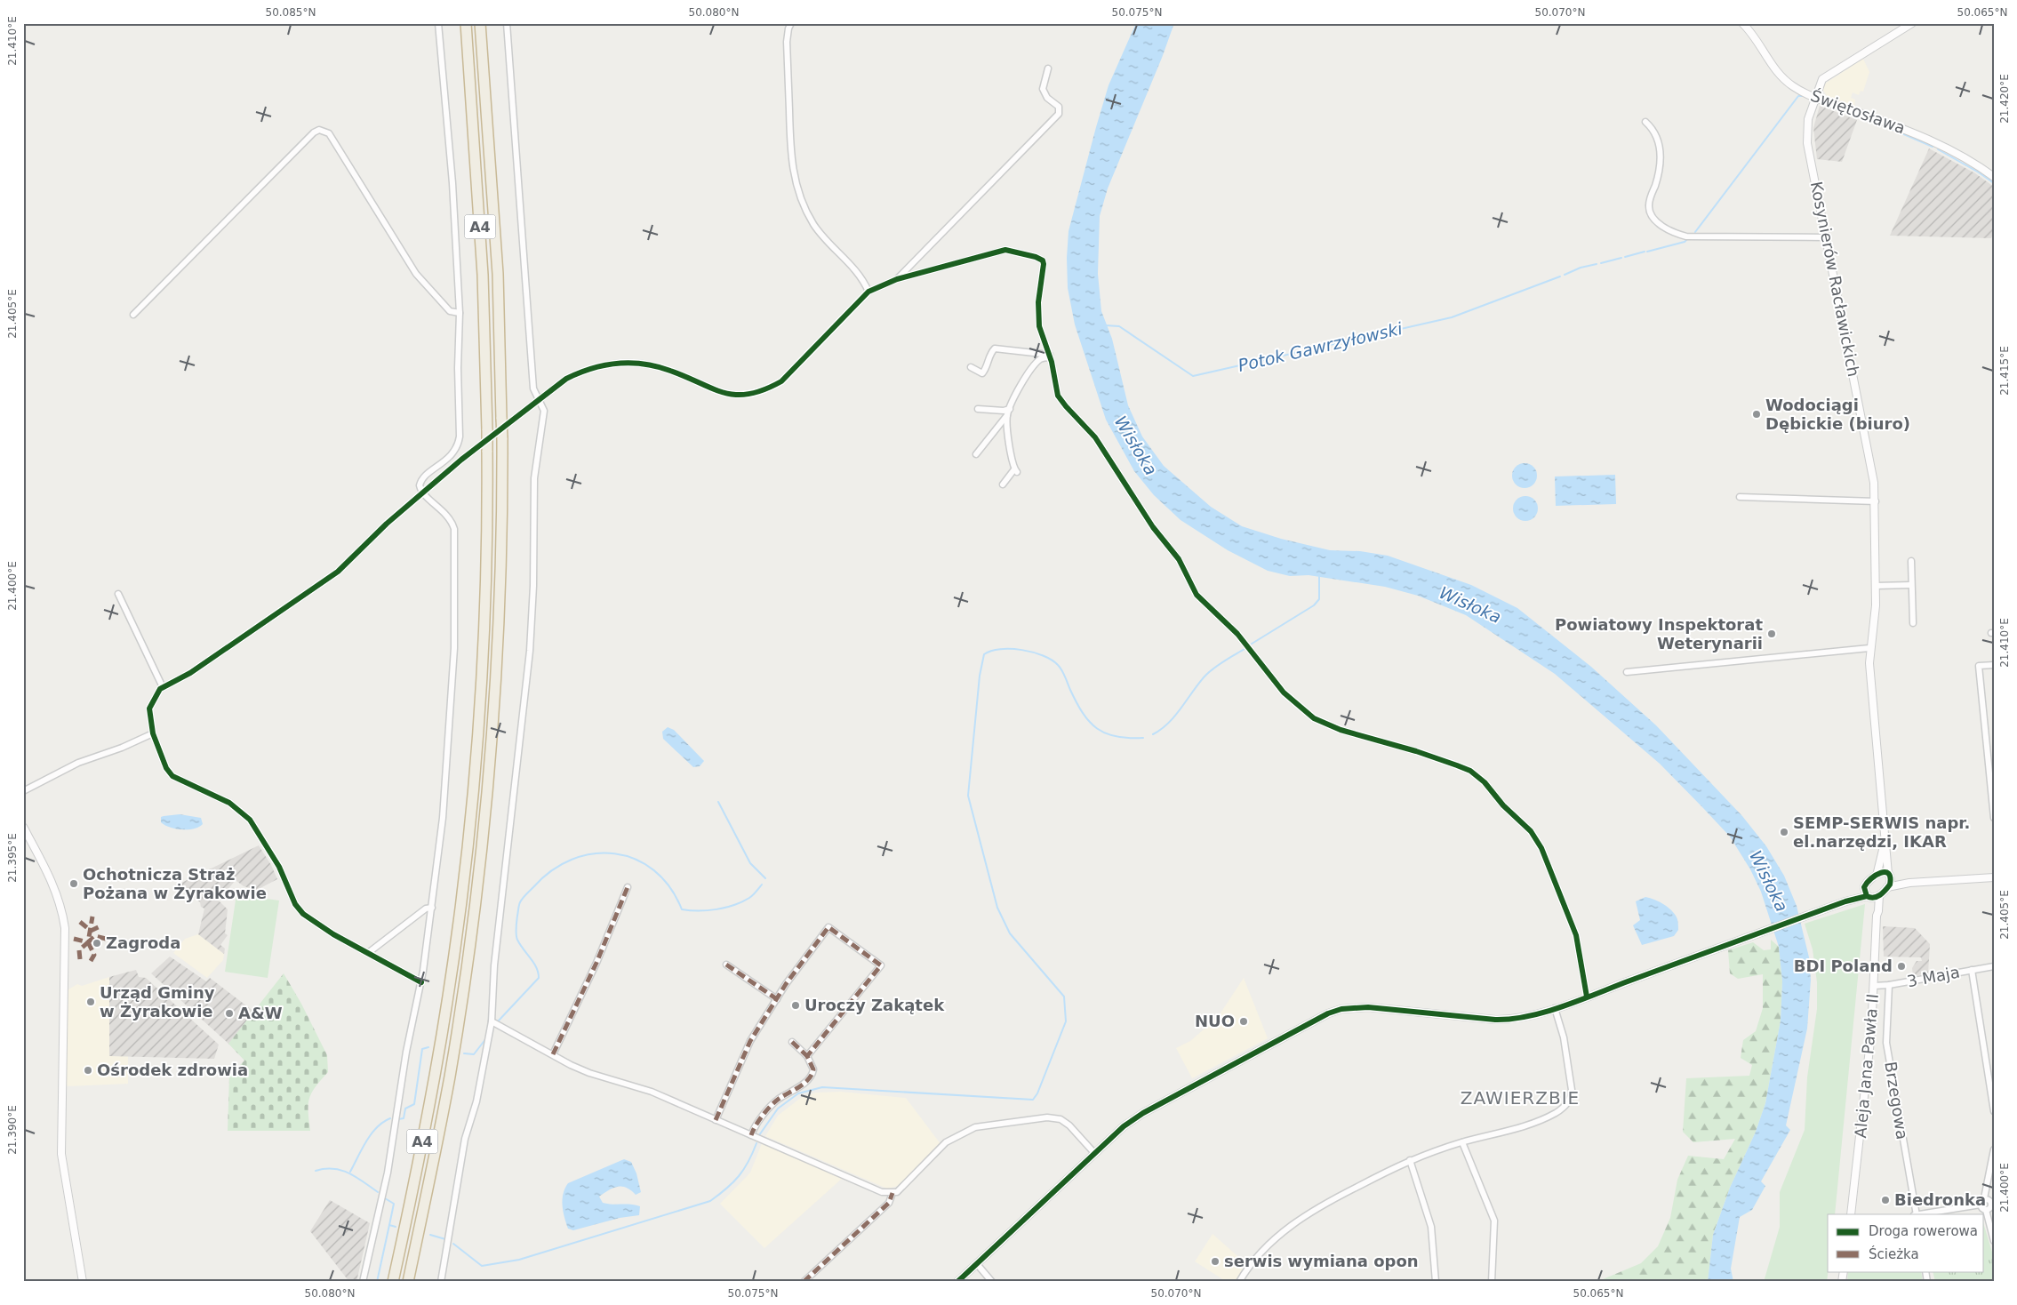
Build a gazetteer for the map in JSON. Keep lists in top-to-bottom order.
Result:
{
  "streets": {
    "highway": ["A4"],
    "street": [
      "Świętosława",
      "Kosynierów Racławickich",
      "3 Maja",
      "Aleja Jana Pawła II",
      "Brzegowa"
    ]
  },
  "crossings": [
    ["Świętosława", "Kosynierów Racławickich"],
    ["Kosynierów Racławickich", "Aleja Jana Pawła II"],
    ["3 Maja", "Aleja Jana Pawła II"],
    ["3 Maja", "Brzegowa"]
  ],
  "districts": ["ZAWIERZBIE"],
  "water": ["Potok Gawrzyłowski", "Wisłoka"],
  "places": [
    "Wodociągi Dębickie (biuro)",
    "Powiatowy Inspektorat Weterynarii",
    "SEMP-SERWIS napr. el.narzędzi, IKAR",
    "Ochotnicza Straż Pożana w Żyrakowie",
    "Zagroda",
    "BDI Poland",
    "Urząd Gminy w Żyrakowie",
    "Uroczy Zakątek",
    "A&W",
    "NUO",
    "Ośrodek zdrowia",
    "Biedronka",
    "serwis wymiana opon"
  ],
  "legend": ["Droga rowerowa", "Ścieżka"],
  "coordinates": [
    "50.085°N",
    "50.080°N",
    "50.075°N",
    "50.070°N",
    "50.065°N",
    "21.410°E",
    "21.420°E",
    "21.405°E",
    "21.415°E",
    "21.400°E",
    "21.395°E",
    "21.390°E"
  ]
}
